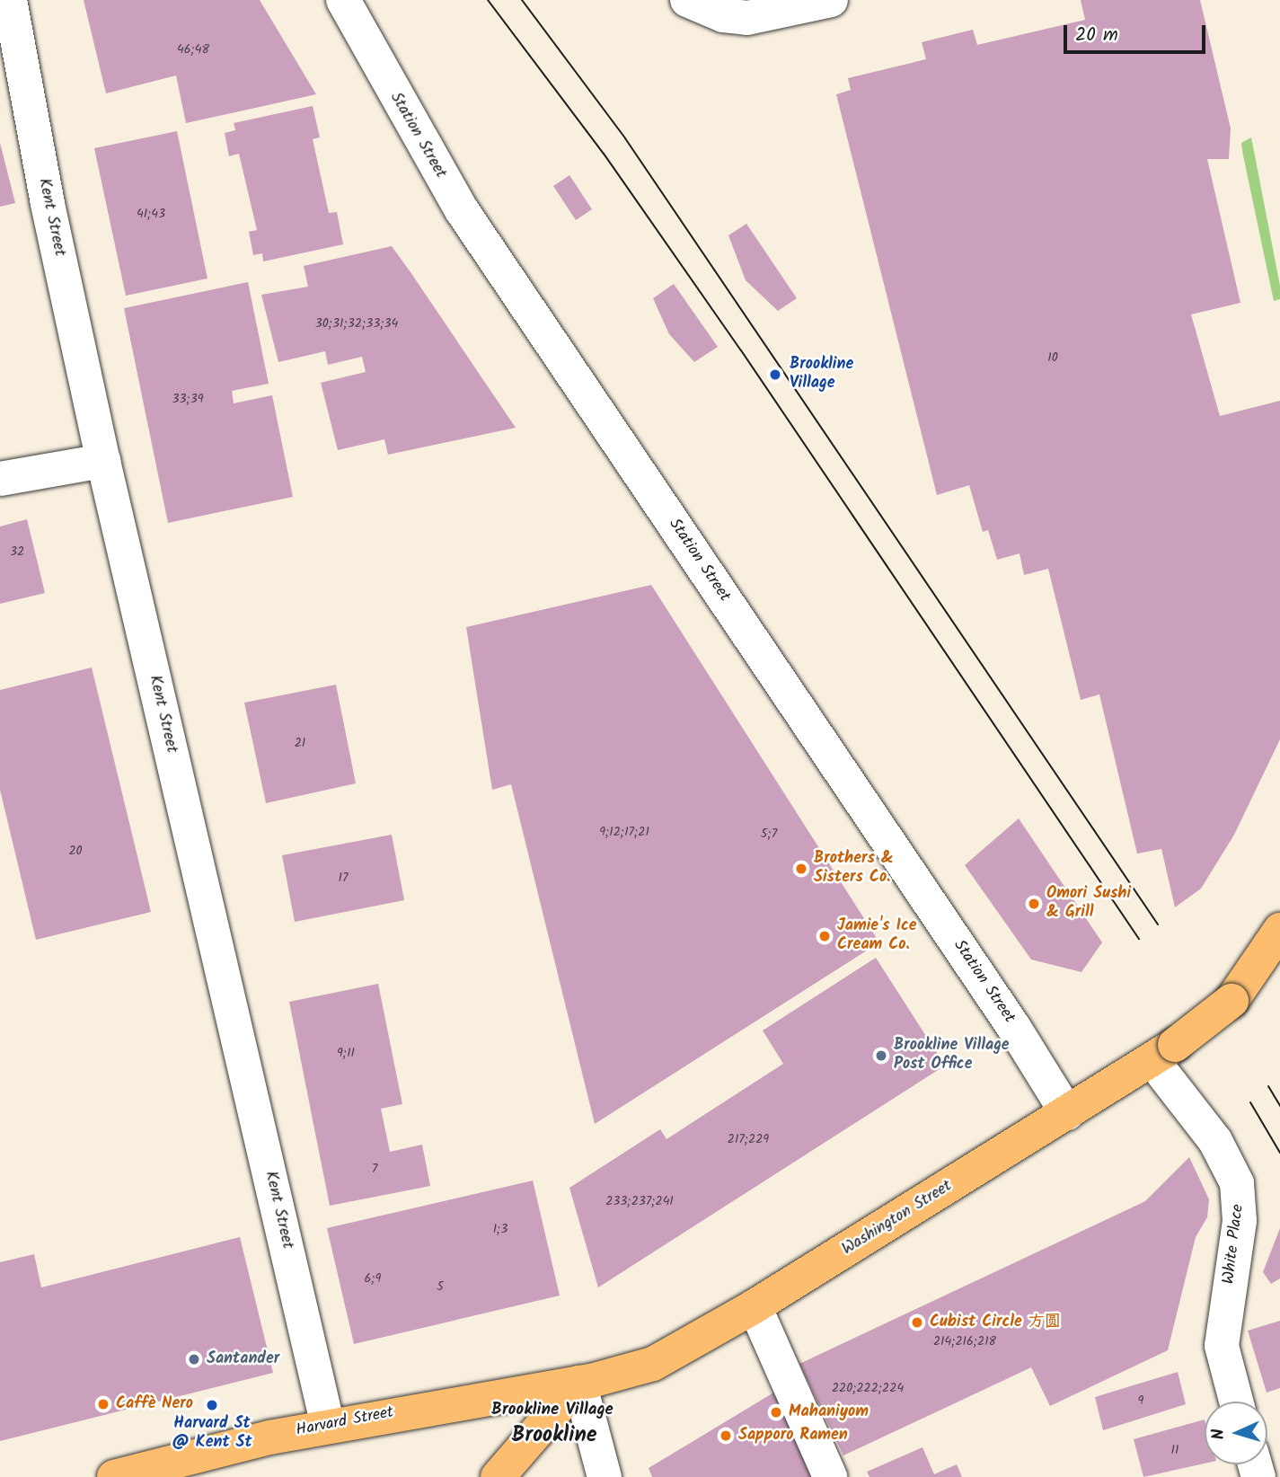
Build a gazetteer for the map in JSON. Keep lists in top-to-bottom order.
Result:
{
  "streets": {
    "main road": ["Washington Street", "Harvard Street"],
    "street": ["Station Street", "Kent Street", "White Place"]
  },
  "crossings": [
    ["Station Street", "Washington Street"],
    ["Kent Street", "Harvard Street"],
    ["Washington Street", "White Place"],
    ["Washington Street", "Harvard Street"]
  ],
  "districts": ["Brookline Village", "Brookline"],
  "places": [
    "Brookline Village",
    "Brothers & Sisters Co.",
    "Omori Sushi & Grill",
    "Jamie's Ice Cream Co.",
    "Brookline Village Post Office",
    "Cubist Circle 方圆",
    "Santander",
    "Caffè Nero",
    "Harvard St @ Kent St",
    "Mahaniyom",
    "Sapporo Ramen"
  ],
  "house_numbers": [
    "46;48",
    "41;43",
    "30;31;32;33;34",
    "10",
    "33;39",
    "32",
    "21",
    "9;12;17;21",
    "5;7",
    "20",
    "17",
    "9;11",
    "217;229",
    "7",
    "233;237;241",
    "1;3",
    "6;9",
    "5",
    "214;216;218",
    "220;222;224",
    "9",
    "11"
  ],
  "scale_bar": "20 m",
  "north": "left"
}
